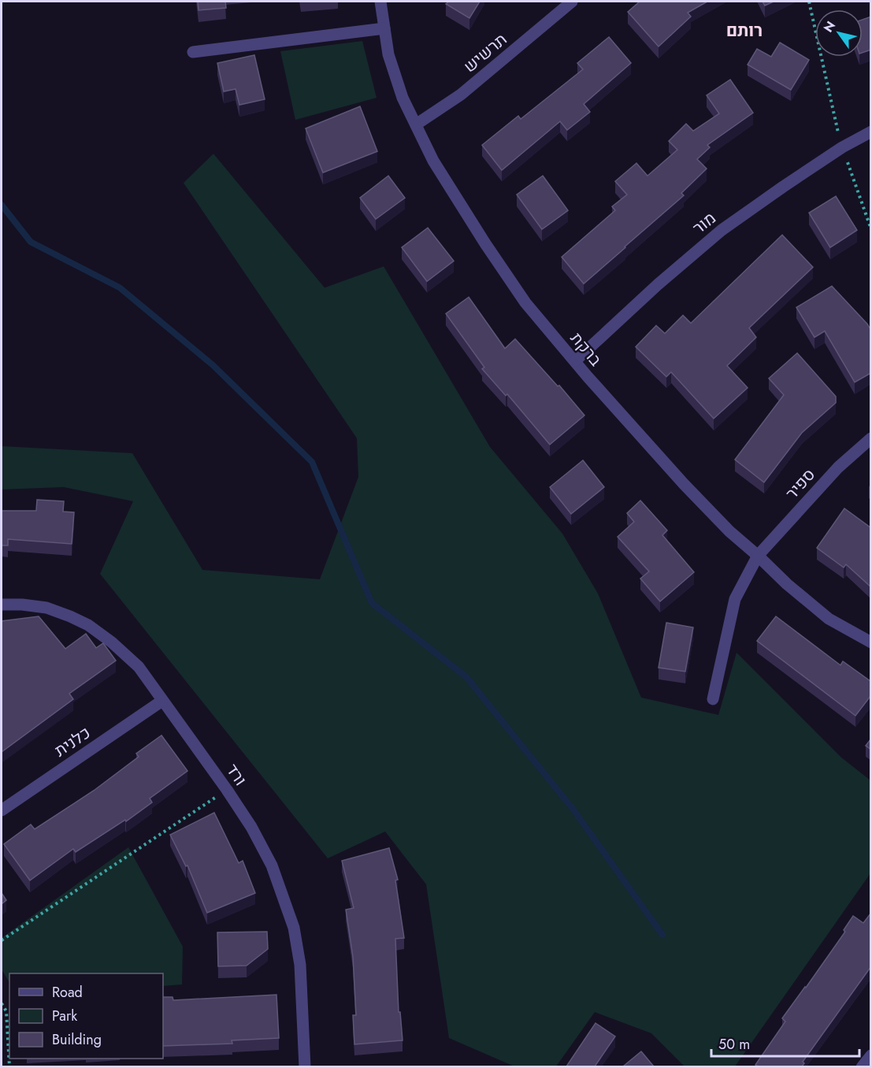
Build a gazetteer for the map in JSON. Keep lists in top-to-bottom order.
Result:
{
  "streets": {
    "street": [
      "תרשיש",
      "מור",
      "ברקת",
      "ספיר",
      "כלנית",
      "ורד"
    ]
  },
  "crossings": [
    ["תרשיש", "ברקת"],
    ["מור", "ברקת"],
    ["ברקת", "ספיר"],
    ["כלנית", "ורד"]
  ],
  "districts": ["רותם"],
  "legend": ["Road", "Park", "Building"],
  "scale_bar": "50 m",
  "north": "top left"
}
